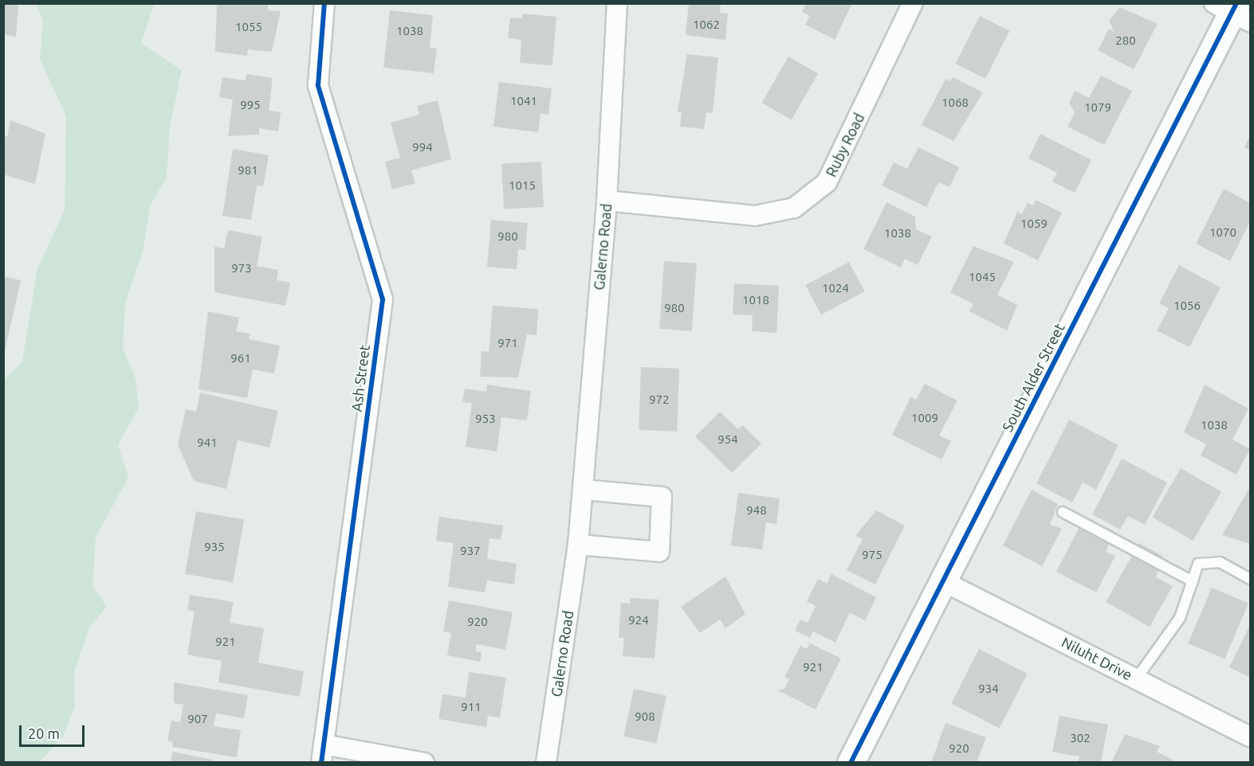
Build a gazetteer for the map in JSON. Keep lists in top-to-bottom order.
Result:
{
  "streets": {
    "street": [
      "Ruby Road",
      "Galerno Road",
      "South Alder Street",
      "Ash Street",
      "Niluht Drive"
    ]
  },
  "crossings": [
    ["Ruby Road", "Galerno Road"],
    ["South Alder Street", "Niluht Drive"]
  ],
  "house_numbers": [
    "1062",
    "1055",
    "1038",
    "280",
    "1041",
    "1068",
    "995",
    "1079",
    "994",
    "981",
    "1015",
    "1059",
    "1070",
    "1038",
    "980",
    "973",
    "1045",
    "1024",
    "1018",
    "1056",
    "980",
    "971",
    "961",
    "972",
    "1009",
    "953",
    "1038",
    "954",
    "941",
    "948",
    "935",
    "937",
    "975",
    "924",
    "920",
    "921",
    "921",
    "934",
    "911",
    "908",
    "907",
    "302",
    "920"
  ],
  "scale_bar": "20 m"
}
